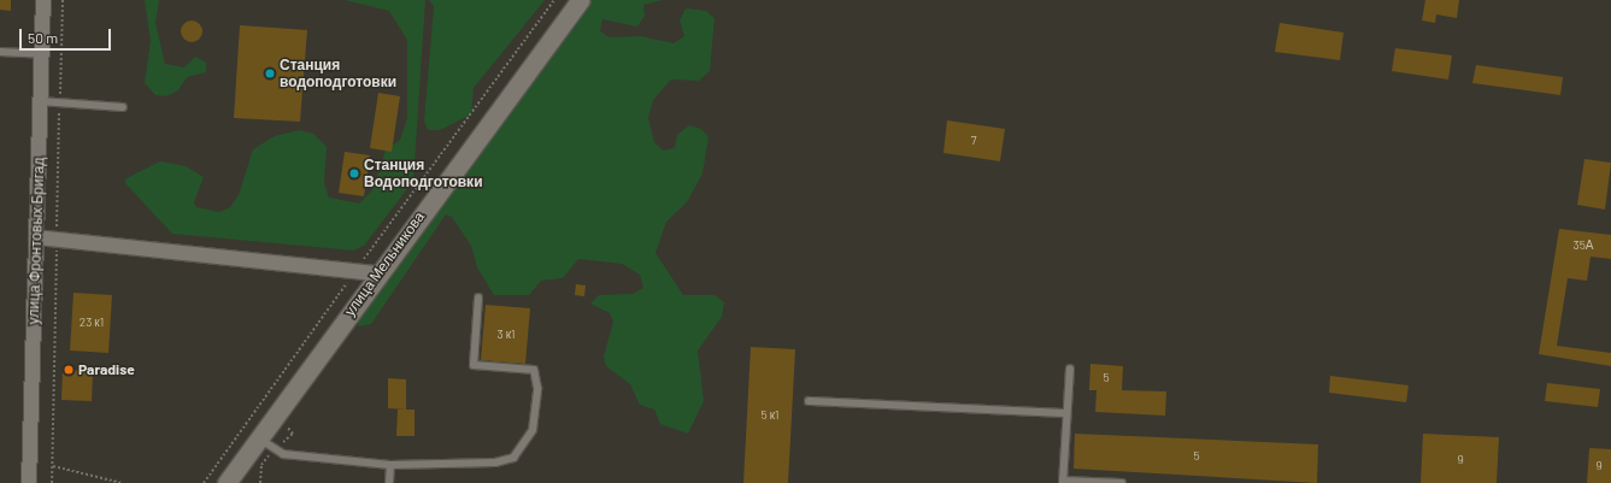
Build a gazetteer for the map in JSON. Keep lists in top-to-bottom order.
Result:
{
  "streets": {
    "street": ["улица Фронтовых Бригад", "улица Мельникова"]
  },
  "places": ["Станция водоподготовки", "Станция Водоподготовки", "Paradise"],
  "house_numbers": [
    "7",
    "35А",
    "23 к1",
    "3 к1",
    "5",
    "5 к1",
    "5",
    "9",
    "9"
  ],
  "scale_bar": "50 m"
}
